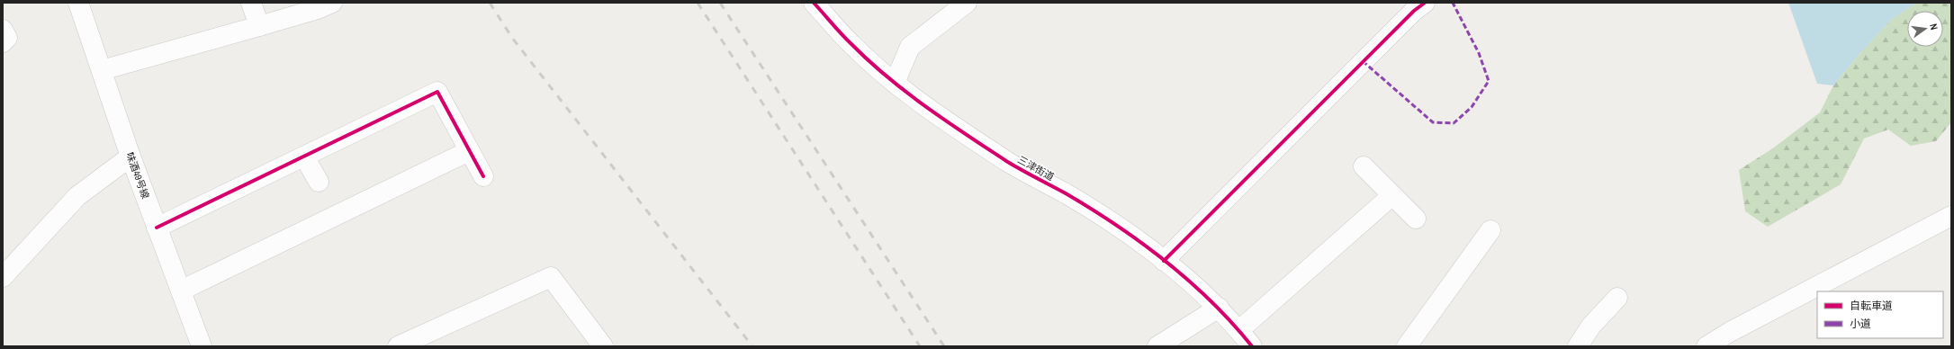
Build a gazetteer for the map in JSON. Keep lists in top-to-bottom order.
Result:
{
  "streets": {
    "street": ["三津街道", "味酒49号線"]
  },
  "legend": ["自転車道", "小道"],
  "north": "right"
}
